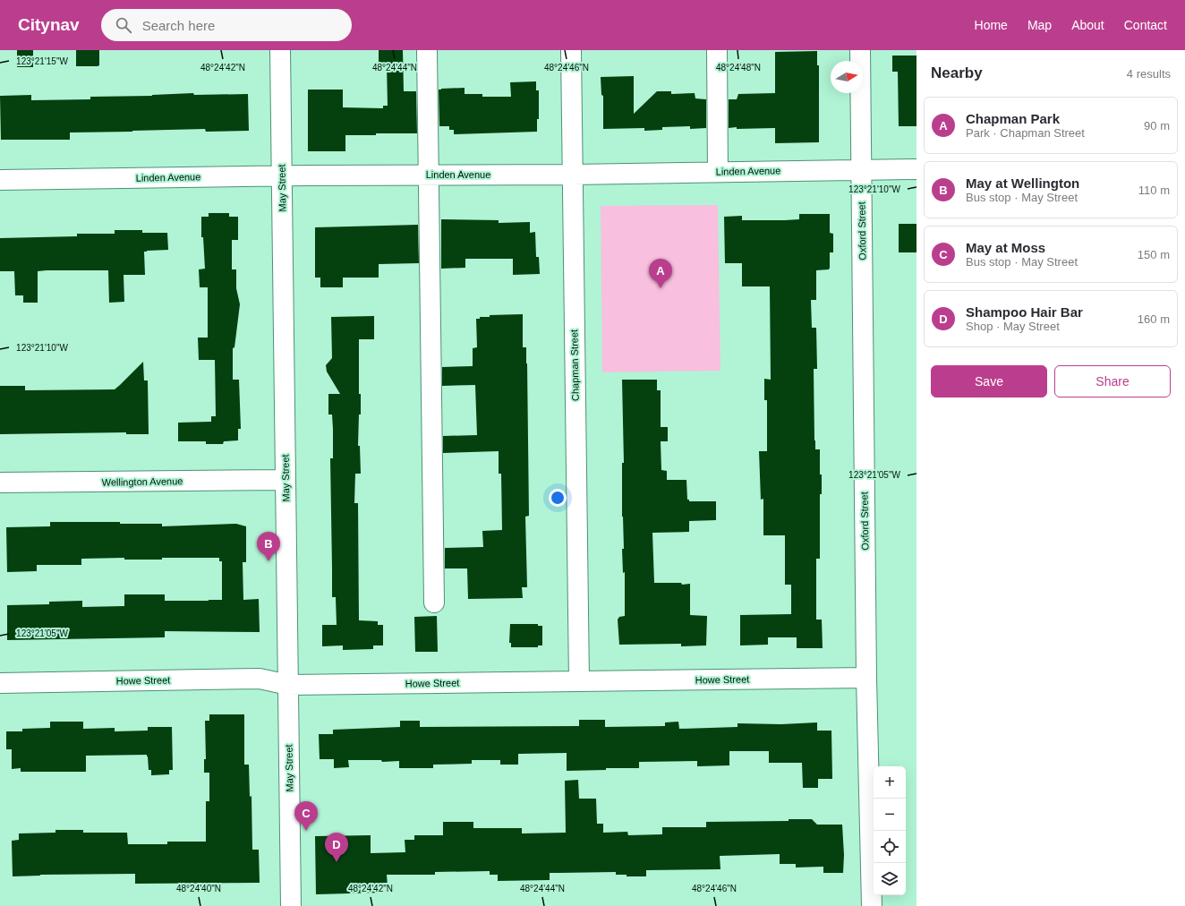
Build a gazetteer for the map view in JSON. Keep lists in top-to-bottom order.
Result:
{
  "streets": {
    "street": [
      "Linden Avenue",
      "May Street",
      "Oxford Street",
      "Chapman Street",
      "Wellington Avenue",
      "Howe Street"
    ]
  },
  "crossings": [
    ["Linden Avenue", "May Street"],
    ["Linden Avenue", "Oxford Street"],
    ["Linden Avenue", "Chapman Street"],
    ["May Street", "Wellington Avenue"],
    ["May Street", "Howe Street"],
    ["Oxford Street", "Howe Street"],
    ["Chapman Street", "Howe Street"]
  ],
  "north": "right",
  "page": {
    "header": "Citynav",
    "search": "Search here",
    "nav": [
      "Home",
      "Map",
      "About",
      "Contact"
    ],
    "heading": ["Nearby", "4 results"],
    "list": [
      {
        "mark": "A",
        "name": "Chapman Park",
        "note": "Park · Chapman Street",
        "value": "90 m"
      },
      {
        "mark": "B",
        "name": "May at Wellington",
        "note": "Bus stop · May Street",
        "value": "110 m"
      },
      {
        "mark": "C",
        "name": "May at Moss",
        "note": "Bus stop · May Street",
        "value": "150 m"
      },
      {
        "mark": "D",
        "name": "Shampoo Hair Bar",
        "note": "Shop · May Street",
        "value": "160 m"
      }
    ],
    "pins": [
      "A",
      "B",
      "C",
      "D"
    ],
    "buttons": ["Save", "Share"],
    "map_buttons": ["+", "−"]
  },
  "coordinates": [
    "123°21'15\"W",
    "48°24'42\"N",
    "48°24'44\"N",
    "48°24'46\"N",
    "48°24'48\"N",
    "123°21'10\"W",
    "123°21'05\"W",
    "48°24'40\"N"
  ]
}
